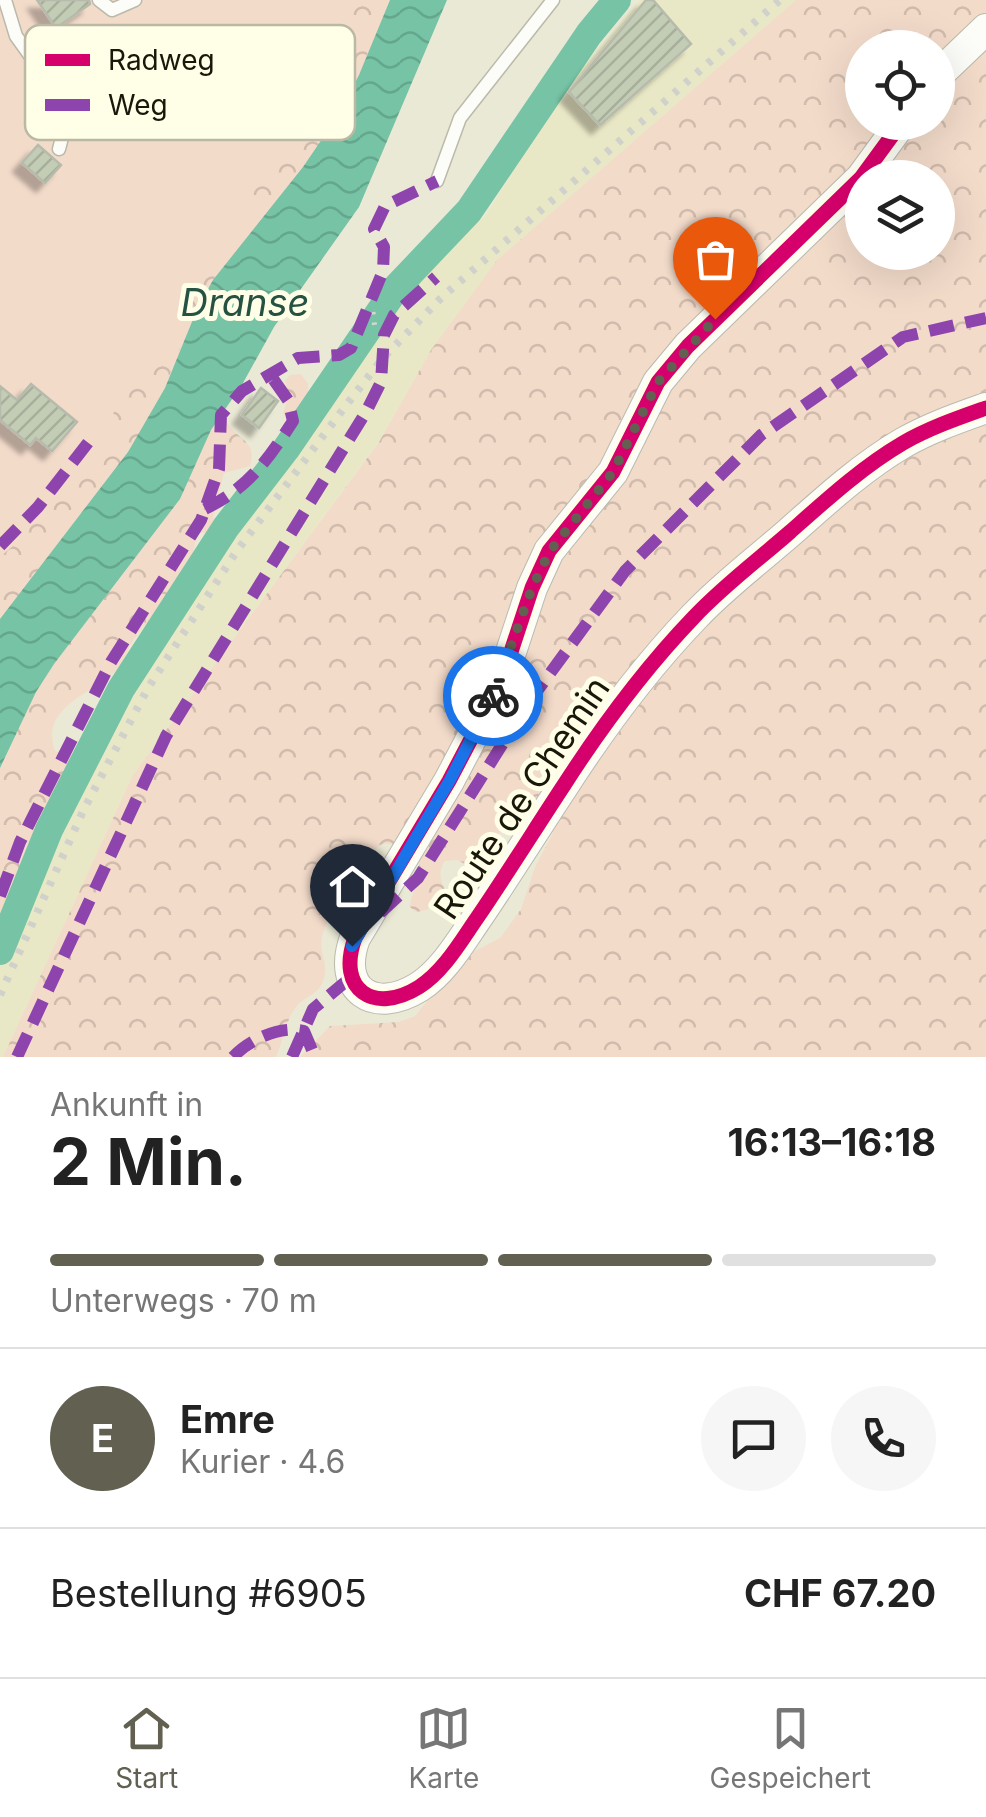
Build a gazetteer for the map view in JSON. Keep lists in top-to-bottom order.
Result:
{
  "streets": {
    "street": ["Route de Chemin"]
  },
  "water": ["Dranse"],
  "legend": ["Radweg", "Weg"],
  "page": {
    "heading": ["2 Min.", "Ankunft in", "16:13–16:18"],
    "panel": [
      "Emre",
      "Kurier · 4.6",
      "Bestellung #6905",
      "CHF 67.20"
    ],
    "bar": "Unterwegs · 70 m",
    "round": "E",
    "tabs": ["Start", "Karte", "Gespeichert"]
  }
}
